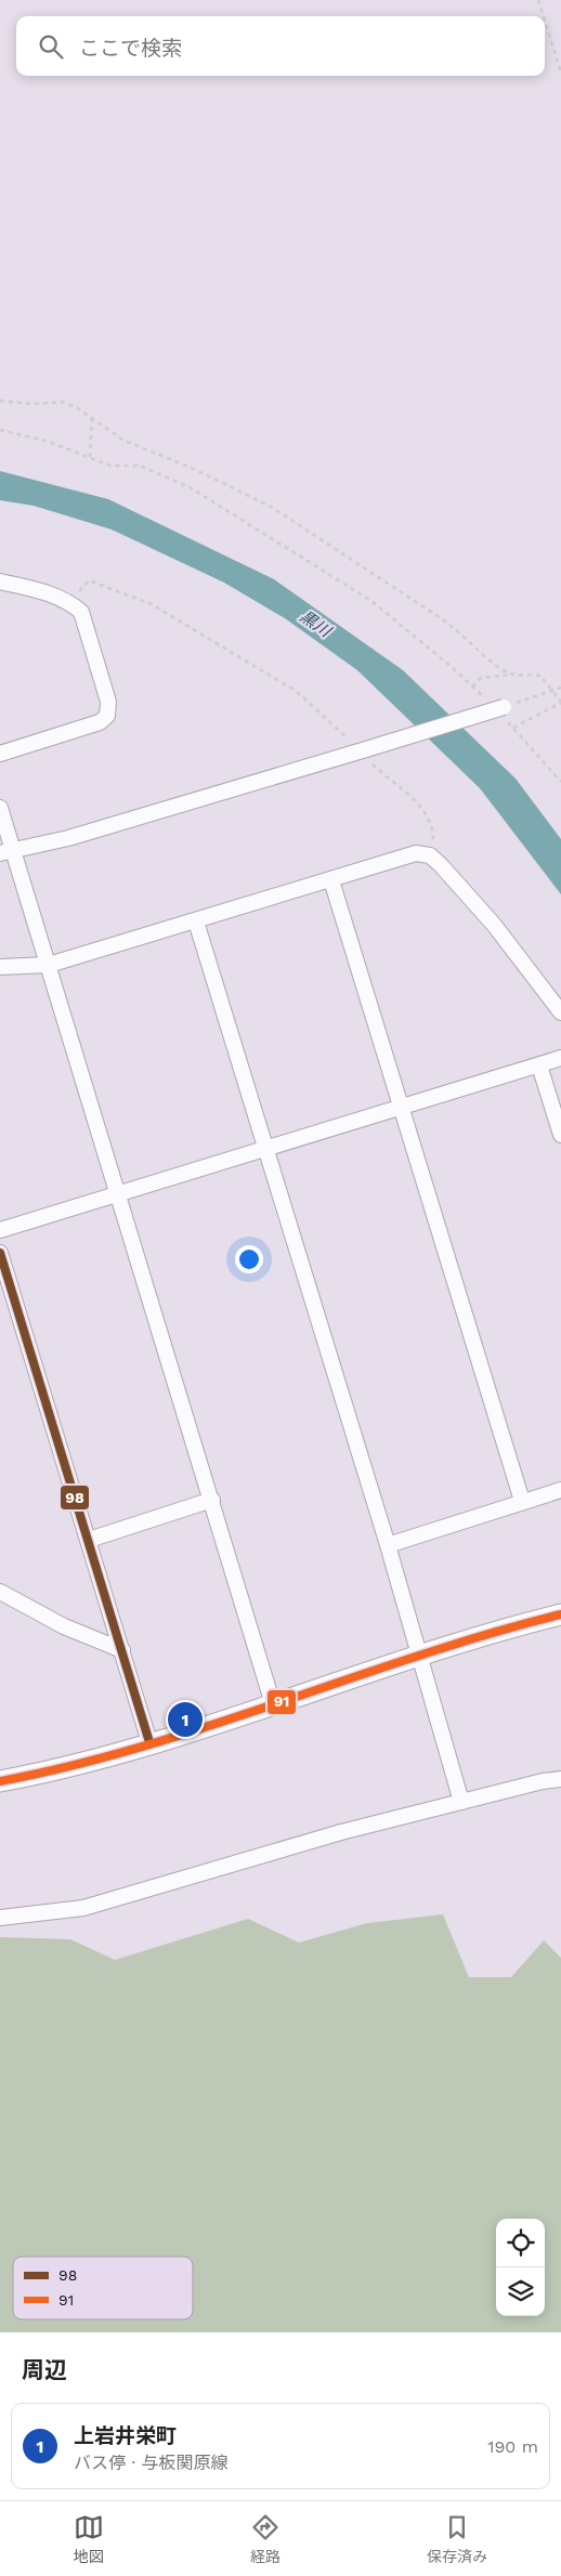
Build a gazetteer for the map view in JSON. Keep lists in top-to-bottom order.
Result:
{
  "water": ["黒川"],
  "lines": ["transit line 98", "transit line 91"],
  "legend": ["98", "91"],
  "page": {
    "search": "ここで検索",
    "pins": "1",
    "heading": "周辺",
    "list": [
      {
        "mark": "1",
        "name": "上岩井栄町",
        "note": "バス停 · 与板関原線",
        "value": "190 m"
      }
    ],
    "nav": ["地図", "経路", "保存済み"]
  }
}
